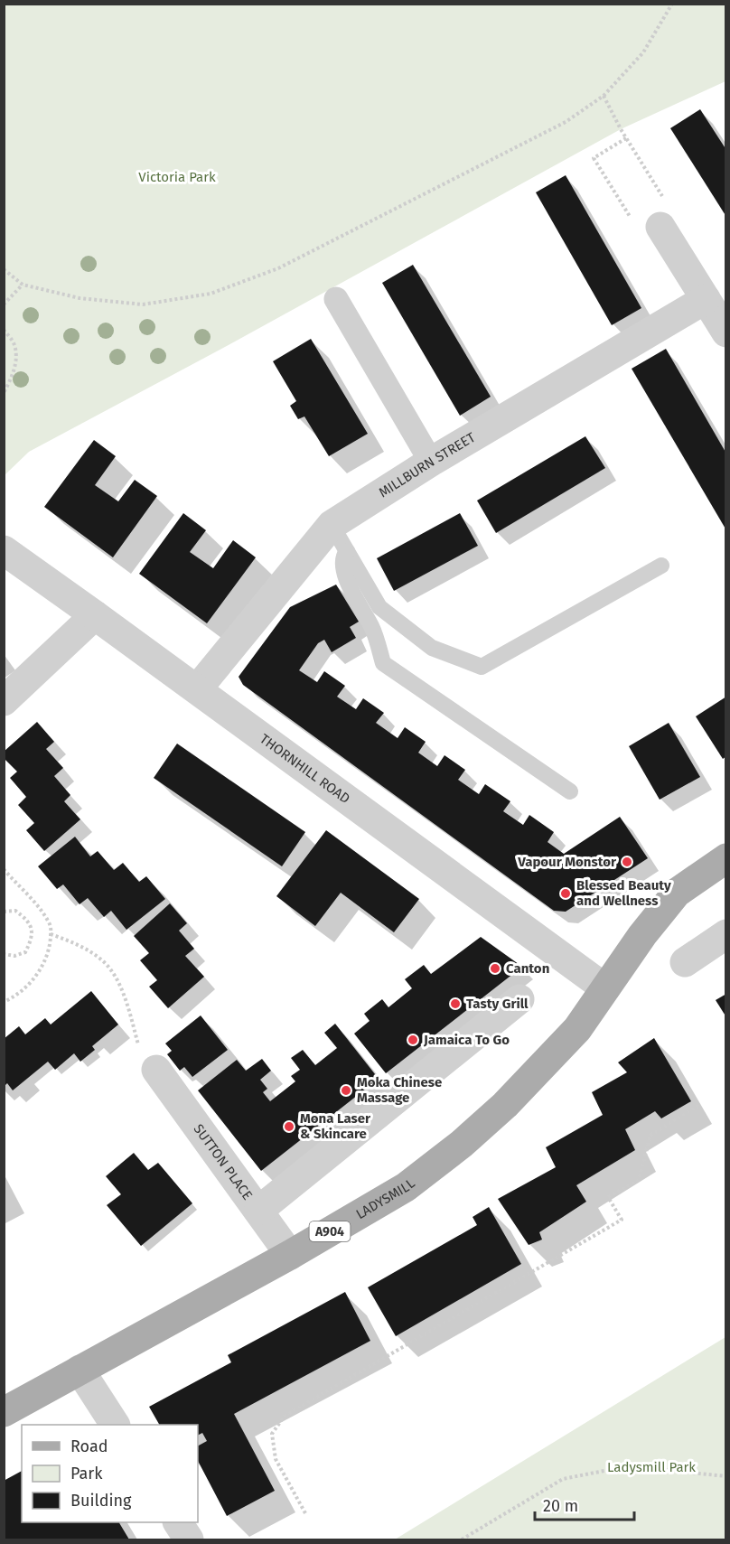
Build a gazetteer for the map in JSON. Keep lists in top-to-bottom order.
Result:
{
  "streets": {
    "main road": ["LADYSMILL", "A904"],
    "street": ["MILLBURN STREET", "THORNHILL ROAD", "SUTTON PLACE"]
  },
  "crossings": [
    ["MILLBURN STREET", "THORNHILL ROAD"],
    ["THORNHILL ROAD", "LADYSMILL"],
    ["THORNHILL ROAD", "A904"],
    ["SUTTON PLACE", "LADYSMILL"],
    ["LADYSMILL", "A904"]
  ],
  "parks": ["Victoria Park", "Ladysmill Park"],
  "places": [
    "Vapour Monstor",
    "Blessed Beauty and Wellness",
    "Canton",
    "Tasty Grill",
    "Jamaica To Go",
    "Moka Chinese Massage",
    "Mona Laser & Skincare"
  ],
  "legend": ["Road", "Park", "Building"],
  "scale_bar": "20 m"
}
